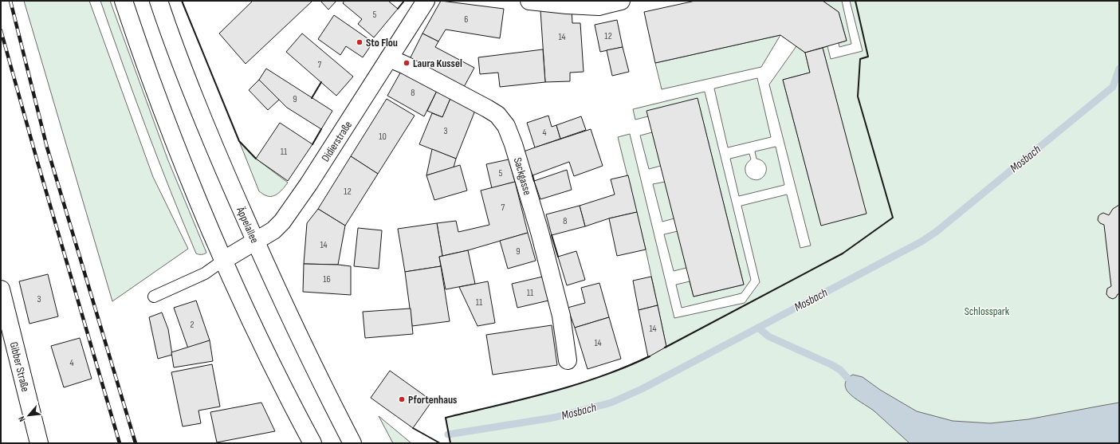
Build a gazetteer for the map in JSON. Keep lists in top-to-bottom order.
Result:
{
  "streets": {
    "street": [
      "Didierstraße",
      "Sackgasse",
      "Äppelallee",
      "Gibber Straße"
    ]
  },
  "crossings": [
    ["Didierstraße", "Sackgasse"],
    ["Didierstraße", "Äppelallee"]
  ],
  "water": ["Mosbach"],
  "parks": ["Schlosspark"],
  "places": ["Sto Flou", "Laura Kussel", "Pfortenhaus"],
  "house_numbers": [
    "5",
    "6",
    "12",
    "14",
    "7",
    "8",
    "9",
    "3",
    "4",
    "10",
    "11",
    "5",
    "12",
    "7",
    "8",
    "14",
    "9",
    "16",
    "11",
    "3",
    "11",
    "2",
    "14",
    "14",
    "4"
  ],
  "north": "bottom left"
}
